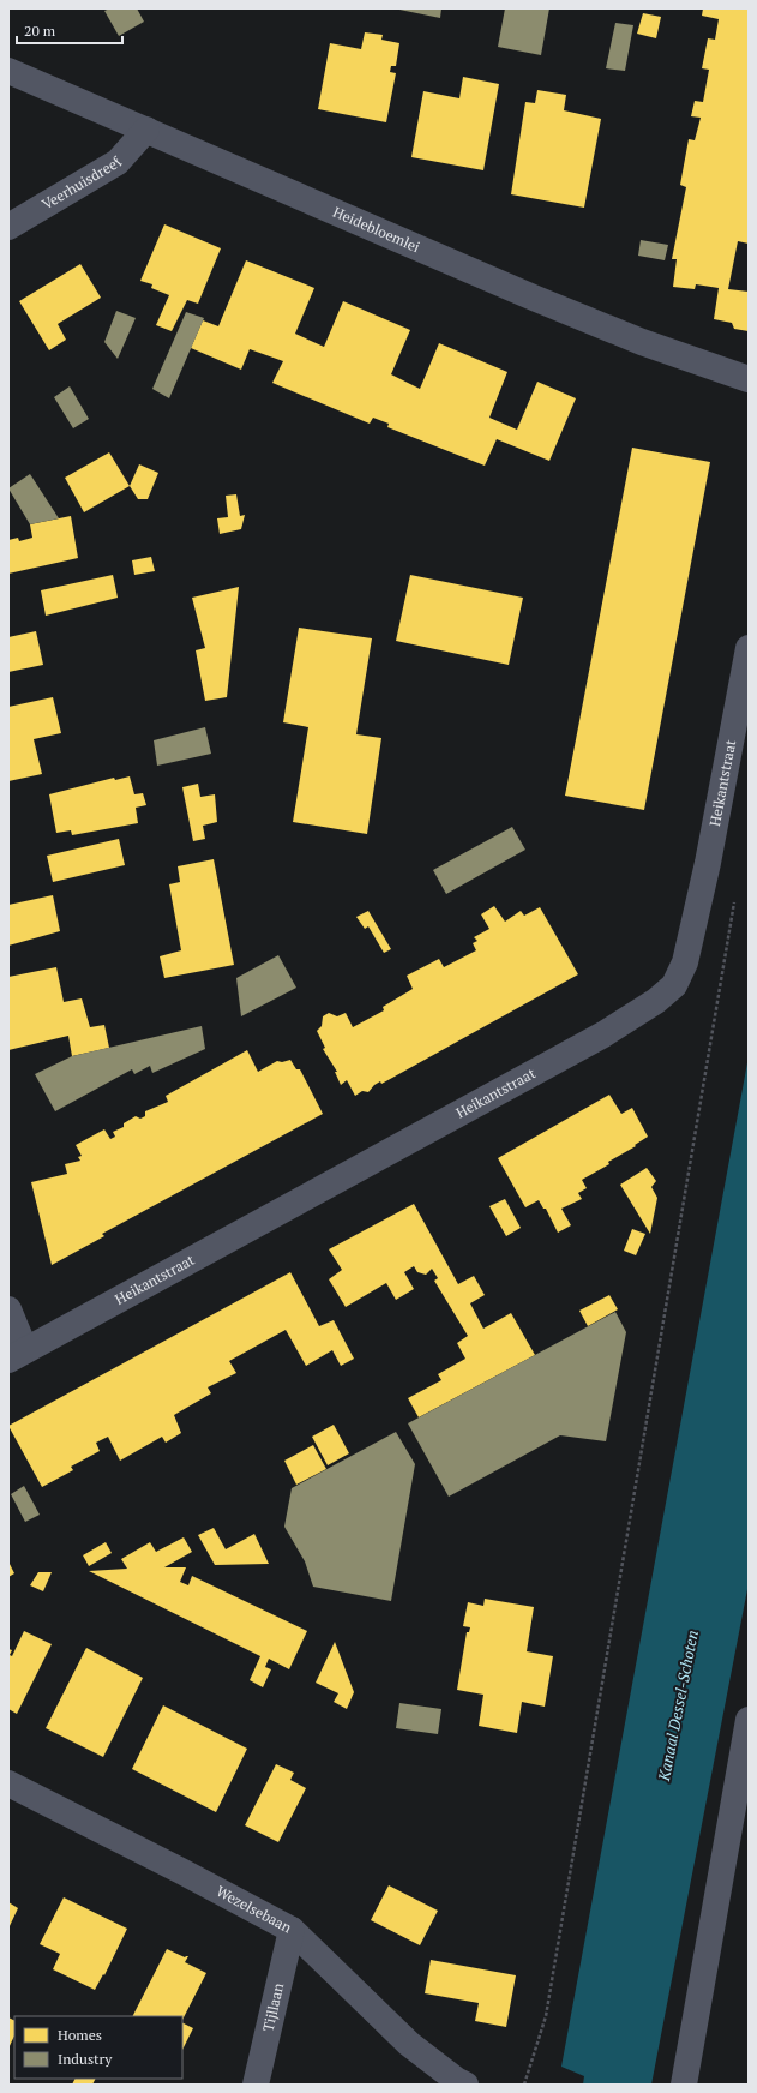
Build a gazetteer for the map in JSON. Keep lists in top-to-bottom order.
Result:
{
  "streets": {
    "street": [
      "Veerhuisdreef",
      "Heidebloemlei",
      "Heikantstraat",
      "Wezelsebaan",
      "Tijllaan"
    ]
  },
  "crossings": [
    ["Veerhuisdreef", "Heidebloemlei"],
    ["Wezelsebaan", "Tijllaan"]
  ],
  "water": ["Kanaal Dessel-Schoten"],
  "legend": ["Homes", "Industry"],
  "scale_bar": "20 m"
}
